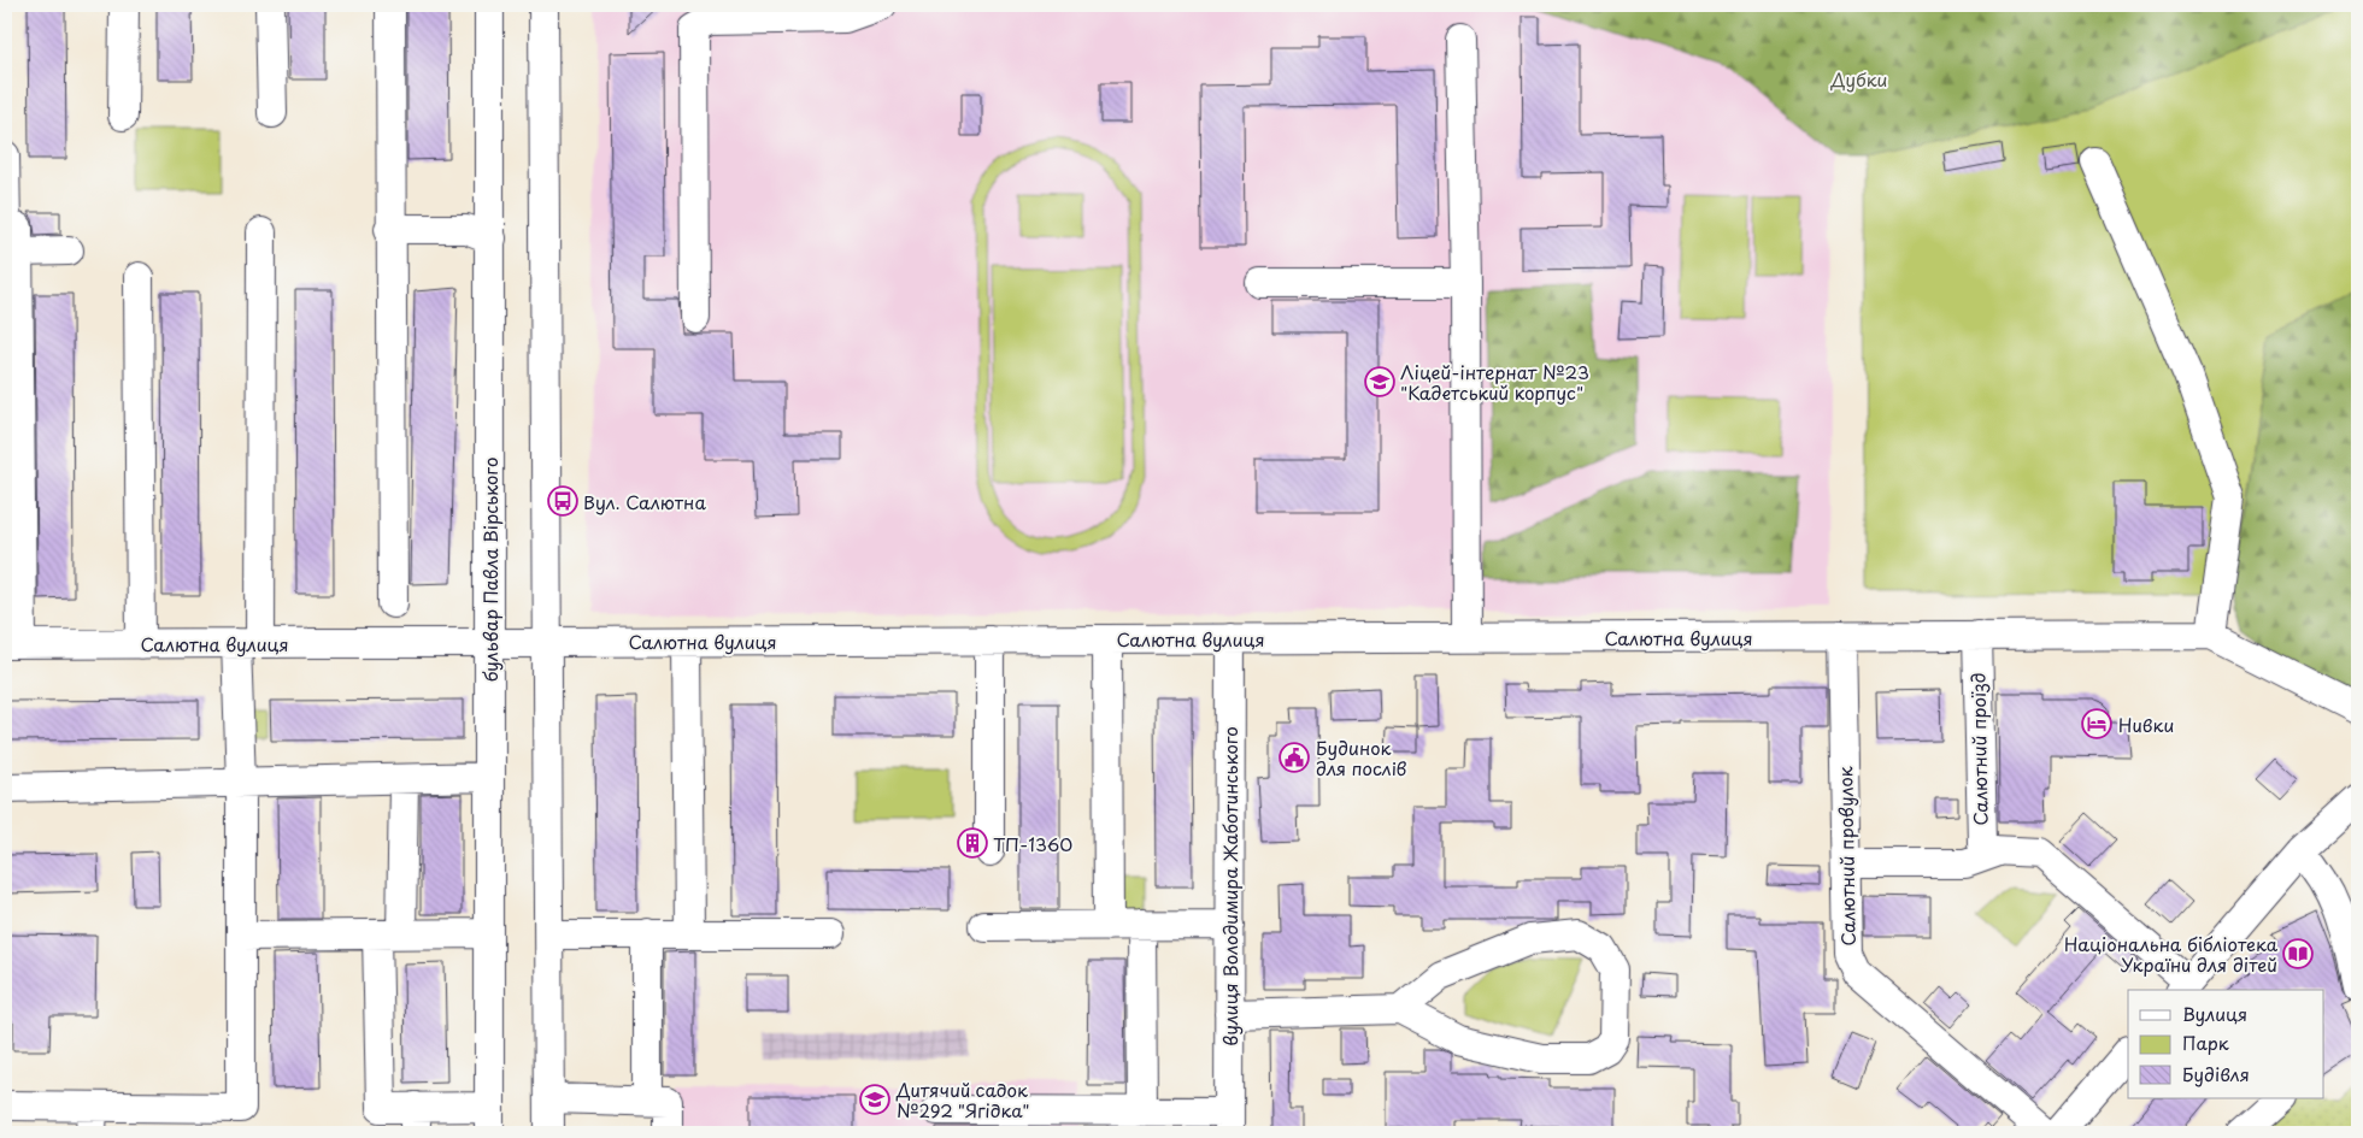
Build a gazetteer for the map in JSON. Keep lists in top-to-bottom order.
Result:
{
  "streets": {
    "street": [
      "бульвар Павла Вірського",
      "Салютна вулиця",
      "Салютний проїзд",
      "Салютний провулок",
      "вулиця Володимира Жаботинського"
    ]
  },
  "crossings": [
    ["бульвар Павла Вірського", "Салютна вулиця"],
    ["Салютна вулиця", "Салютний проїзд"],
    ["Салютна вулиця", "Салютний провулок"],
    ["Салютна вулиця", "вулиця Володимира Жаботинського"]
  ],
  "parks": ["Дубки"],
  "places": {
    "school or university": ["Ліцей-інтернат №23 \"Кадетський корпус\"", "Дитячий садок №292 \"Ягідка\""],
    "bus stop": ["Вул. Салютна"],
    "hotel": ["Нивки"],
    "public building": ["Будинок для послів"],
    "building": ["ТП-1360"],
    "library": ["Національна бібліотека України для дітей"]
  },
  "legend": ["Вулиця", "Парк", "Будівля"]
}
